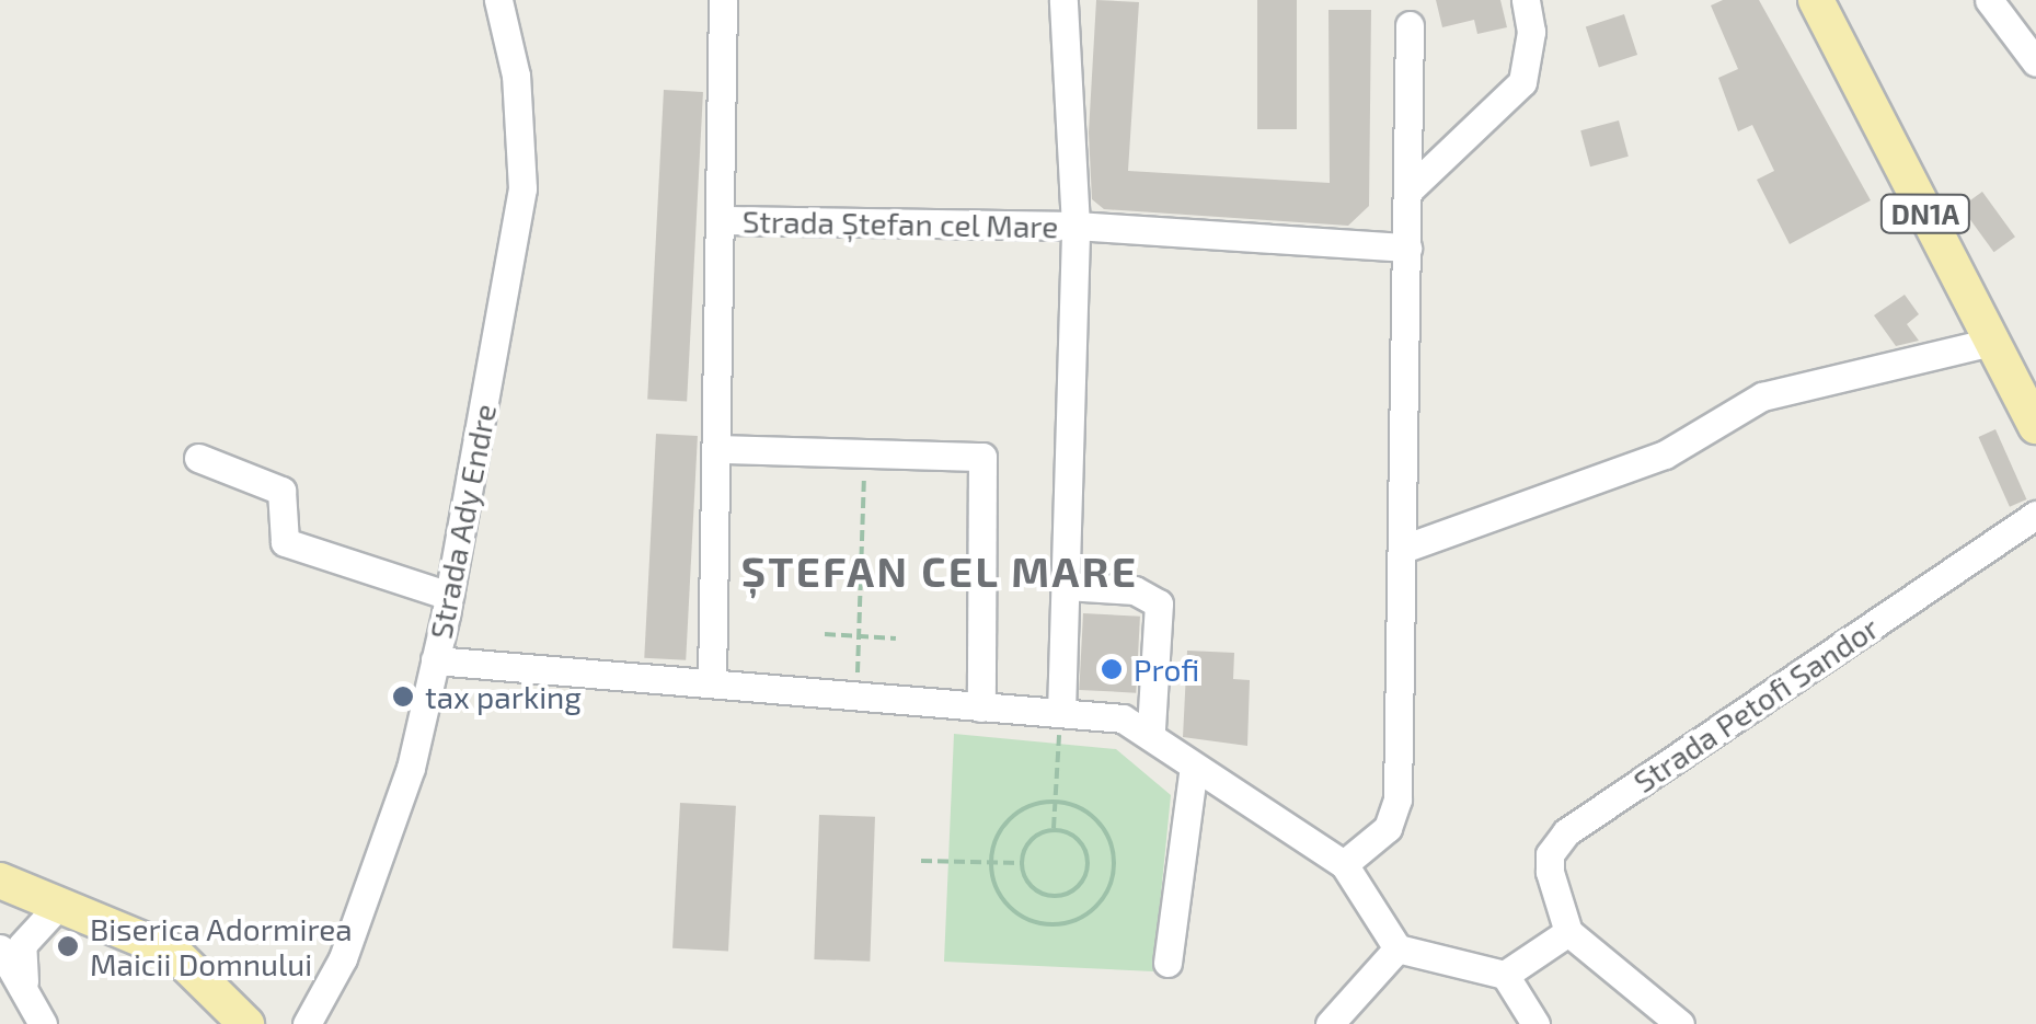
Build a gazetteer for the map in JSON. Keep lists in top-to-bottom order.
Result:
{
  "streets": {
    "main road": ["DN1A"],
    "street": ["Strada Ștefan cel Mare", "Strada Ady Endre", "Strada Petofi Sandor"]
  },
  "districts": ["ȘTEFAN CEL MARE"],
  "places": ["Profi", "tax parking", "Biserica Adormirea Maicii Domnului"]
}
